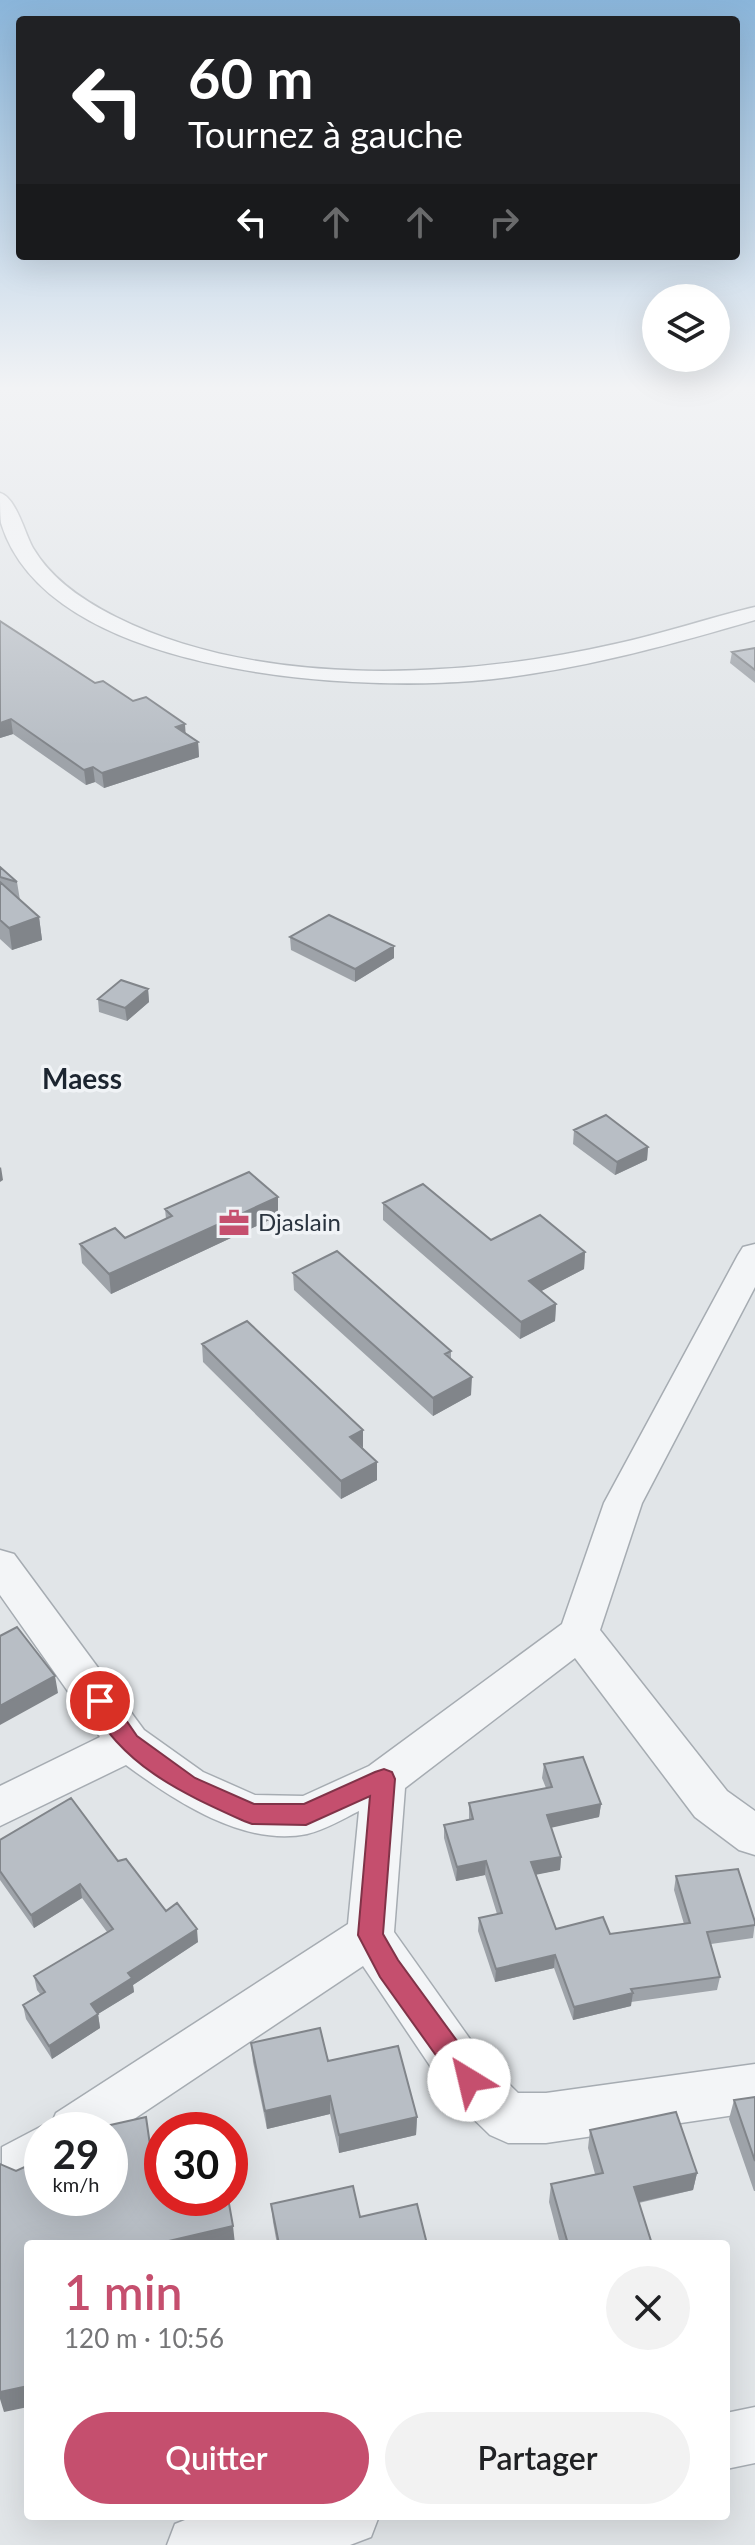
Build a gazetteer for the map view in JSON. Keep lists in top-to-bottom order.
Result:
{
  "districts": ["Maess"],
  "places": {
    "office": ["Djaslain"]
  },
  "page": {
    "turn": ["60 m", "Tournez à gauche"],
    "speed": "29 km/h",
    "limit": "30",
    "heading": ["1 min", "120 m · 10:56"],
    "buttons": ["Quitter", "Partager"]
  }
}
